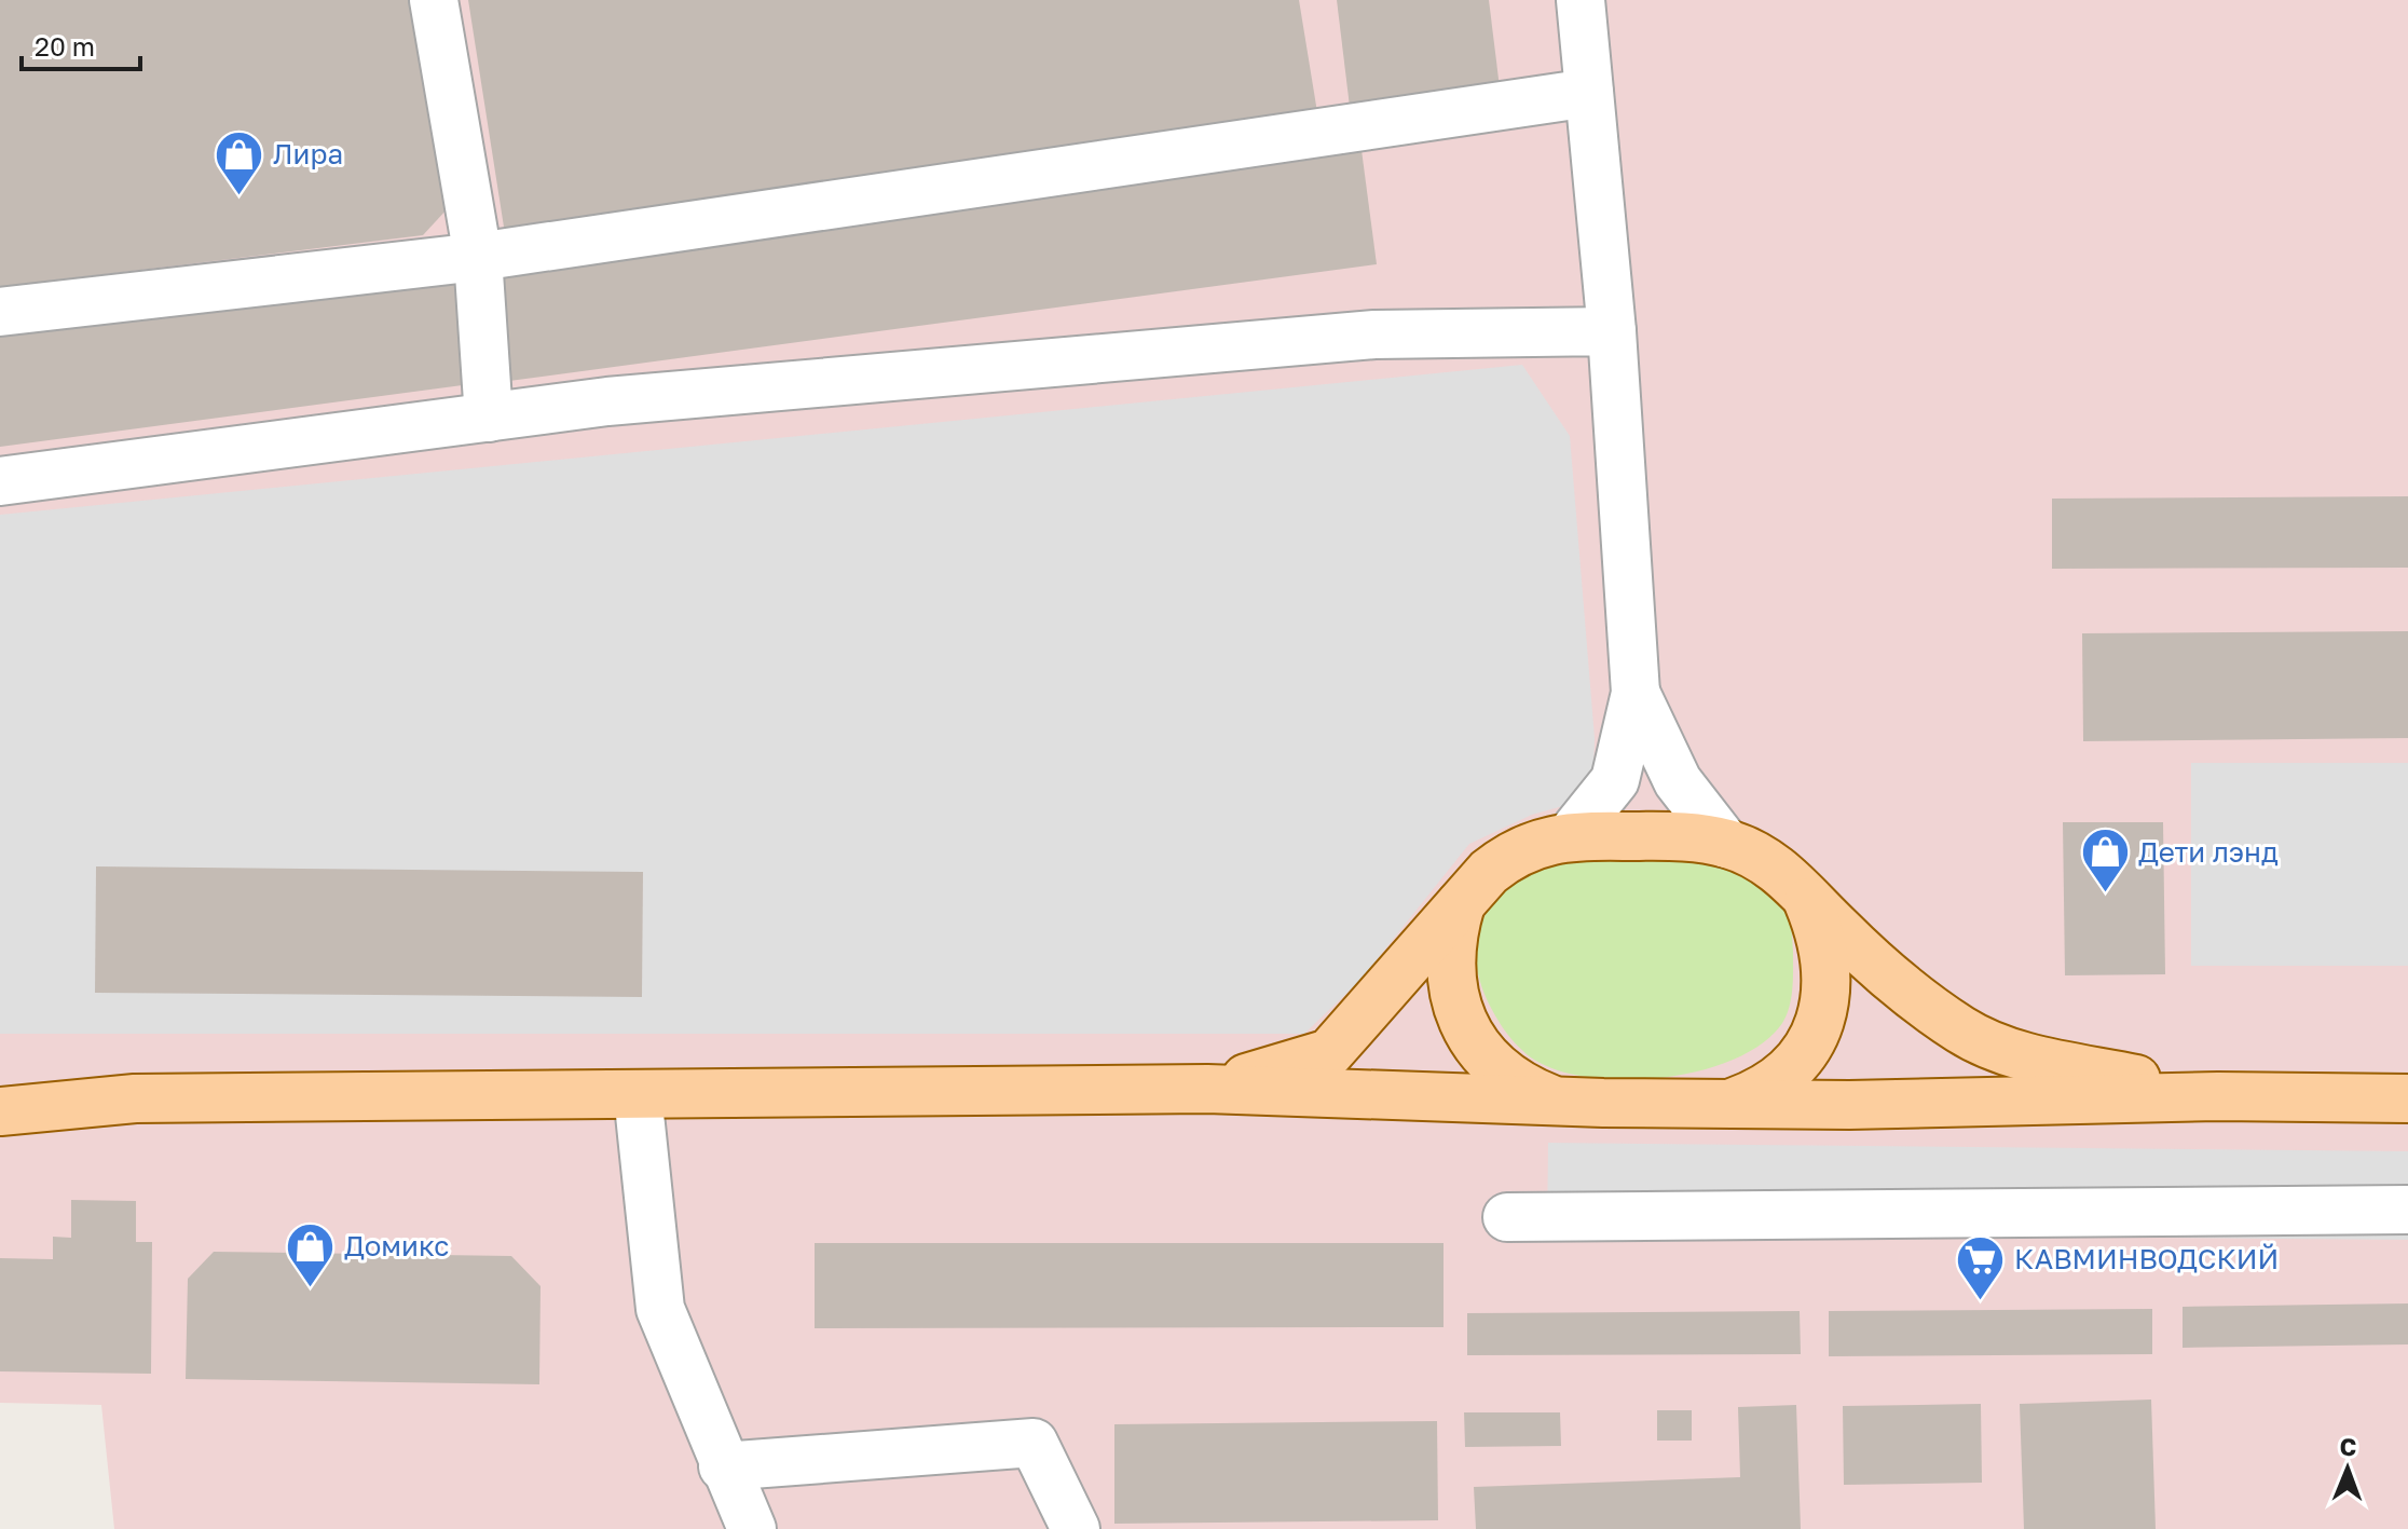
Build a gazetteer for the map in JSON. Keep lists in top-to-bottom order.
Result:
{
  "places": {
    "shop": ["Лира", "Дети лэнд", "Домикс"],
    "supermarket": ["КАВМИНВОДСКИЙ"]
  },
  "scale_bar": "20 m",
  "north": "top"
}
